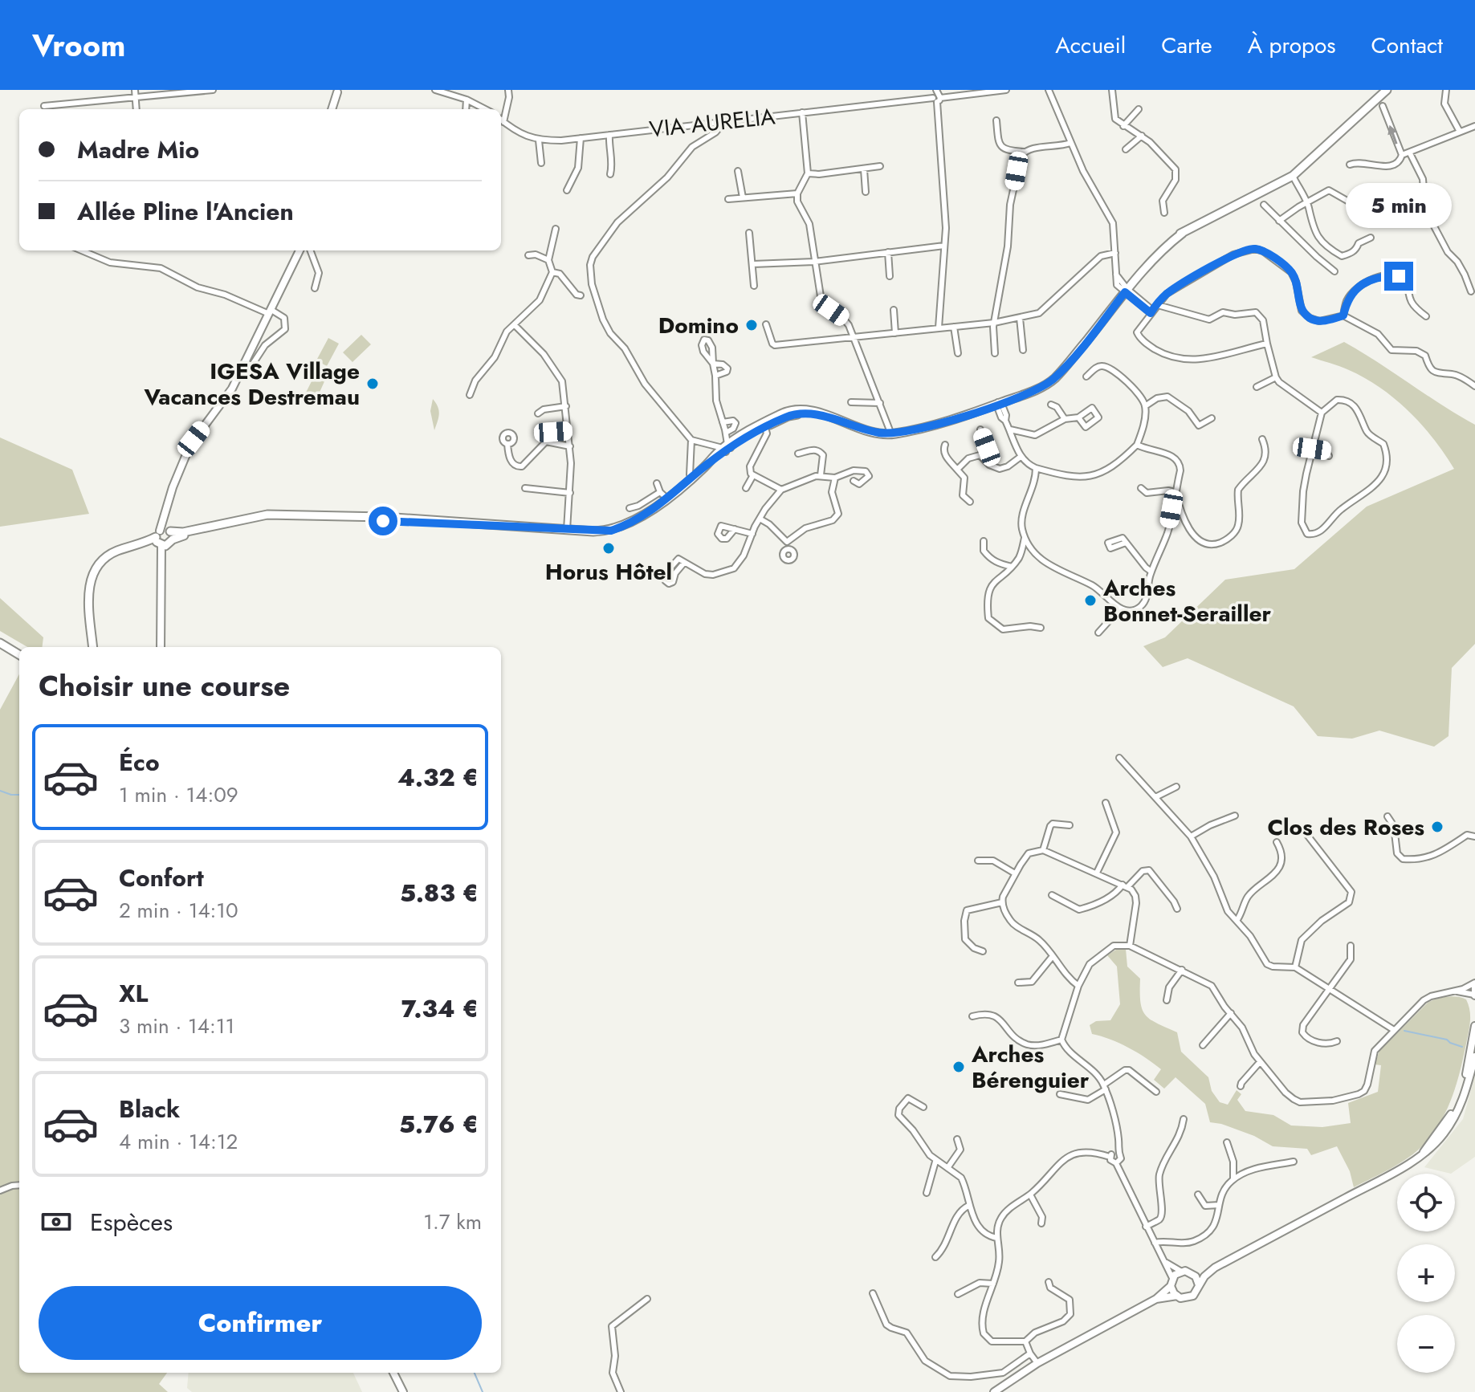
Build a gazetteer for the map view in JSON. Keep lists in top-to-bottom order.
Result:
{
  "streets": {
    "street": ["VIA AURELIA"]
  },
  "places": [
    "Domino",
    "IGESA Village Vacances Destremau",
    "Horus Hôtel",
    "Arches Bonnet-Serailler",
    "Clos des Roses",
    "Arches Bérenguier"
  ],
  "page": {
    "header": "Vroom",
    "nav": [
      "Accueil",
      "Carte",
      "À propos",
      "Contact"
    ],
    "banner": ["Madre Mio", "Allée Pline l'Ancien"],
    "bubble": "5 min",
    "heading": "Choisir une course",
    "list": [
      {
        "name": "Éco",
        "note": "1 min · 14:09",
        "value": "4.32 €"
      },
      {
        "name": "Confort",
        "note": "2 min · 14:10",
        "value": "5.83 €"
      },
      {
        "name": "XL",
        "note": "3 min · 14:11",
        "value": "7.34 €"
      },
      {
        "name": "Black",
        "note": "4 min · 14:12",
        "value": "5.76 €"
      }
    ],
    "map_buttons": ["+", "−"],
    "pay": ["Espèces", "1.7 km"],
    "buttons": "Confirmer"
  }
}
